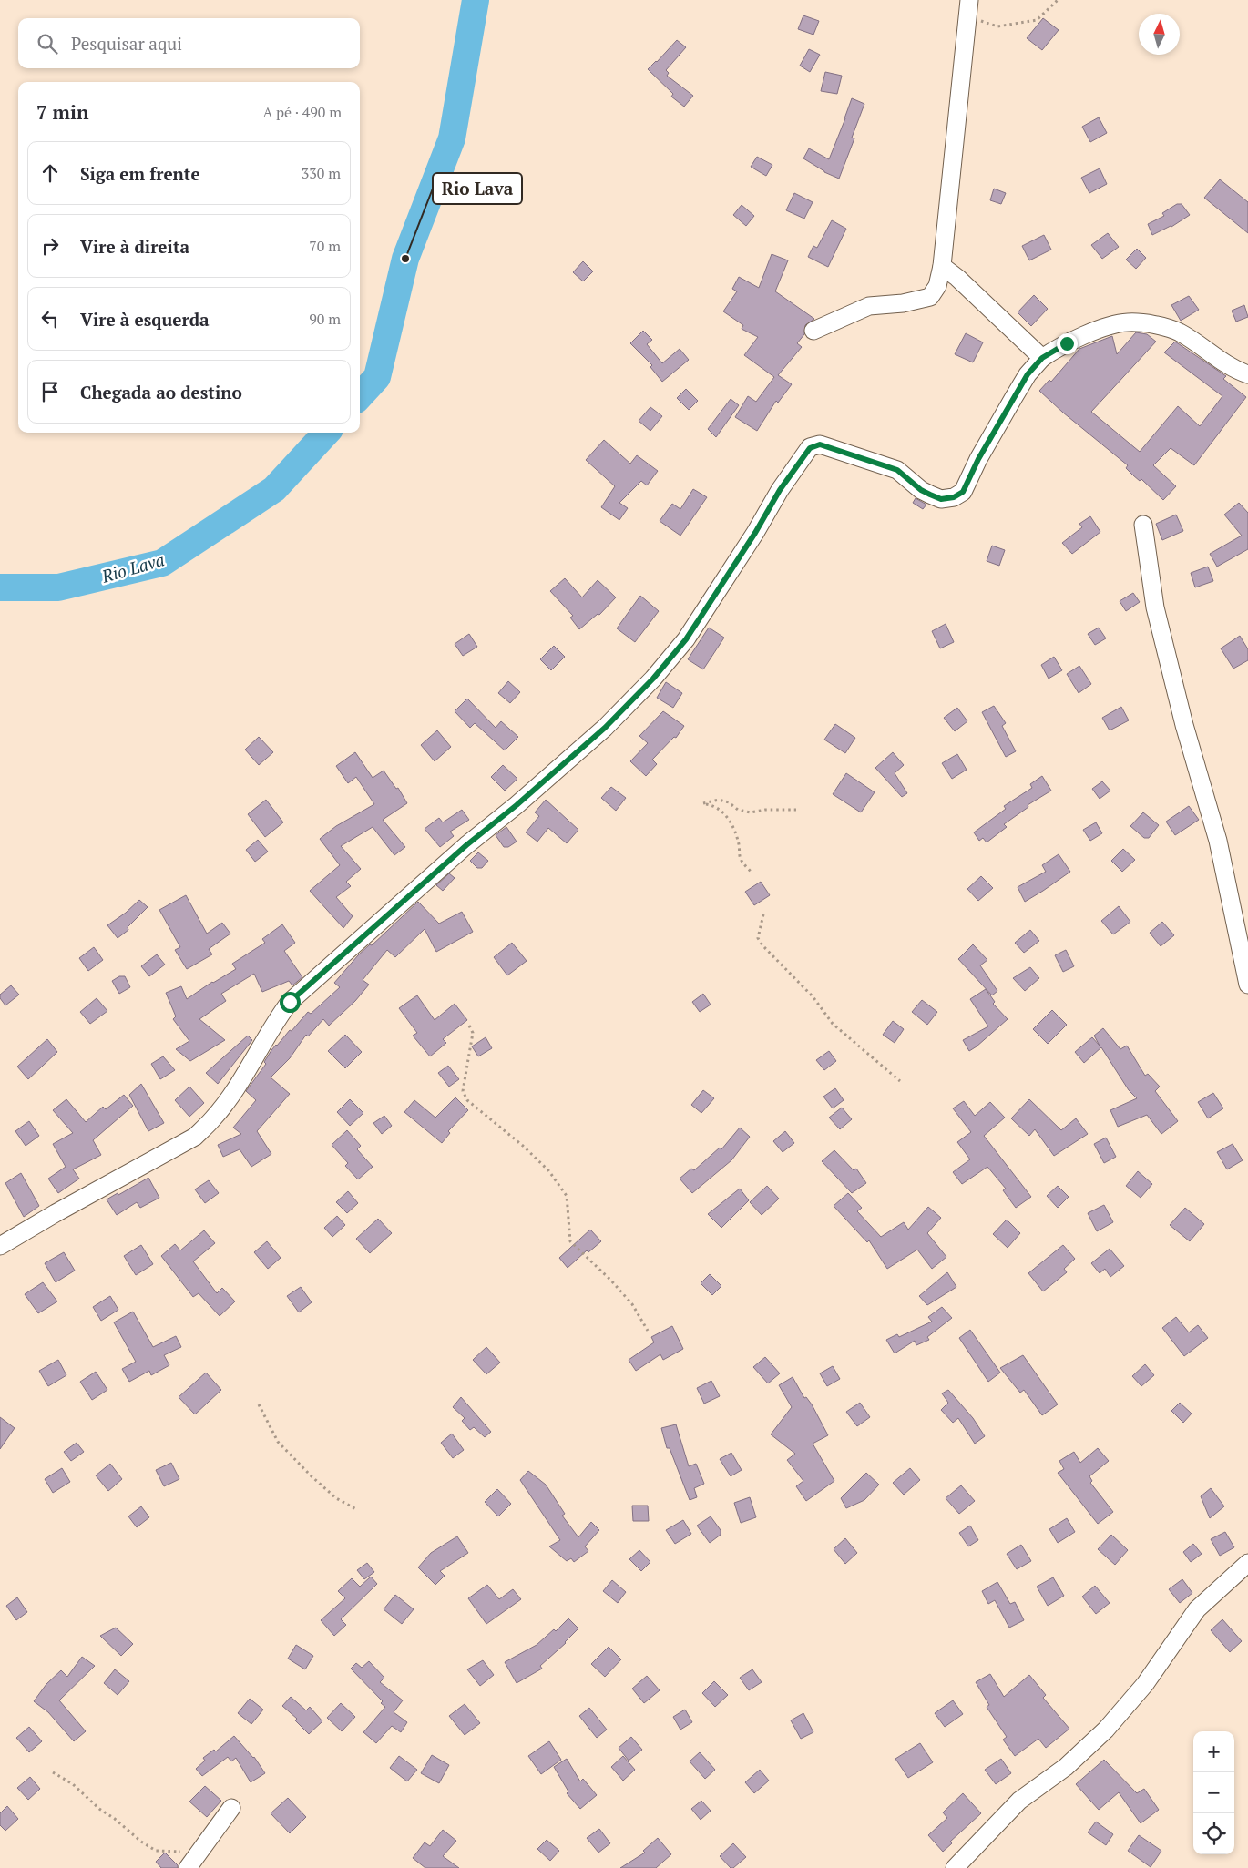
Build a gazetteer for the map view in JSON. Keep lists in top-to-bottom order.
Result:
{
  "water": ["Rio Lava"],
  "places": ["Rio Lava"],
  "north": "top",
  "page": {
    "search": "Pesquisar aqui",
    "heading": ["7 min", "A pé · 490 m"],
    "list": [
      ["Siga em frente", "330 m"],
      ["Vire à direita", "70 m"],
      ["Vire à esquerda", "90 m"],
      "Chegada ao destino"
    ],
    "map_buttons": ["+", "−"]
  }
}
